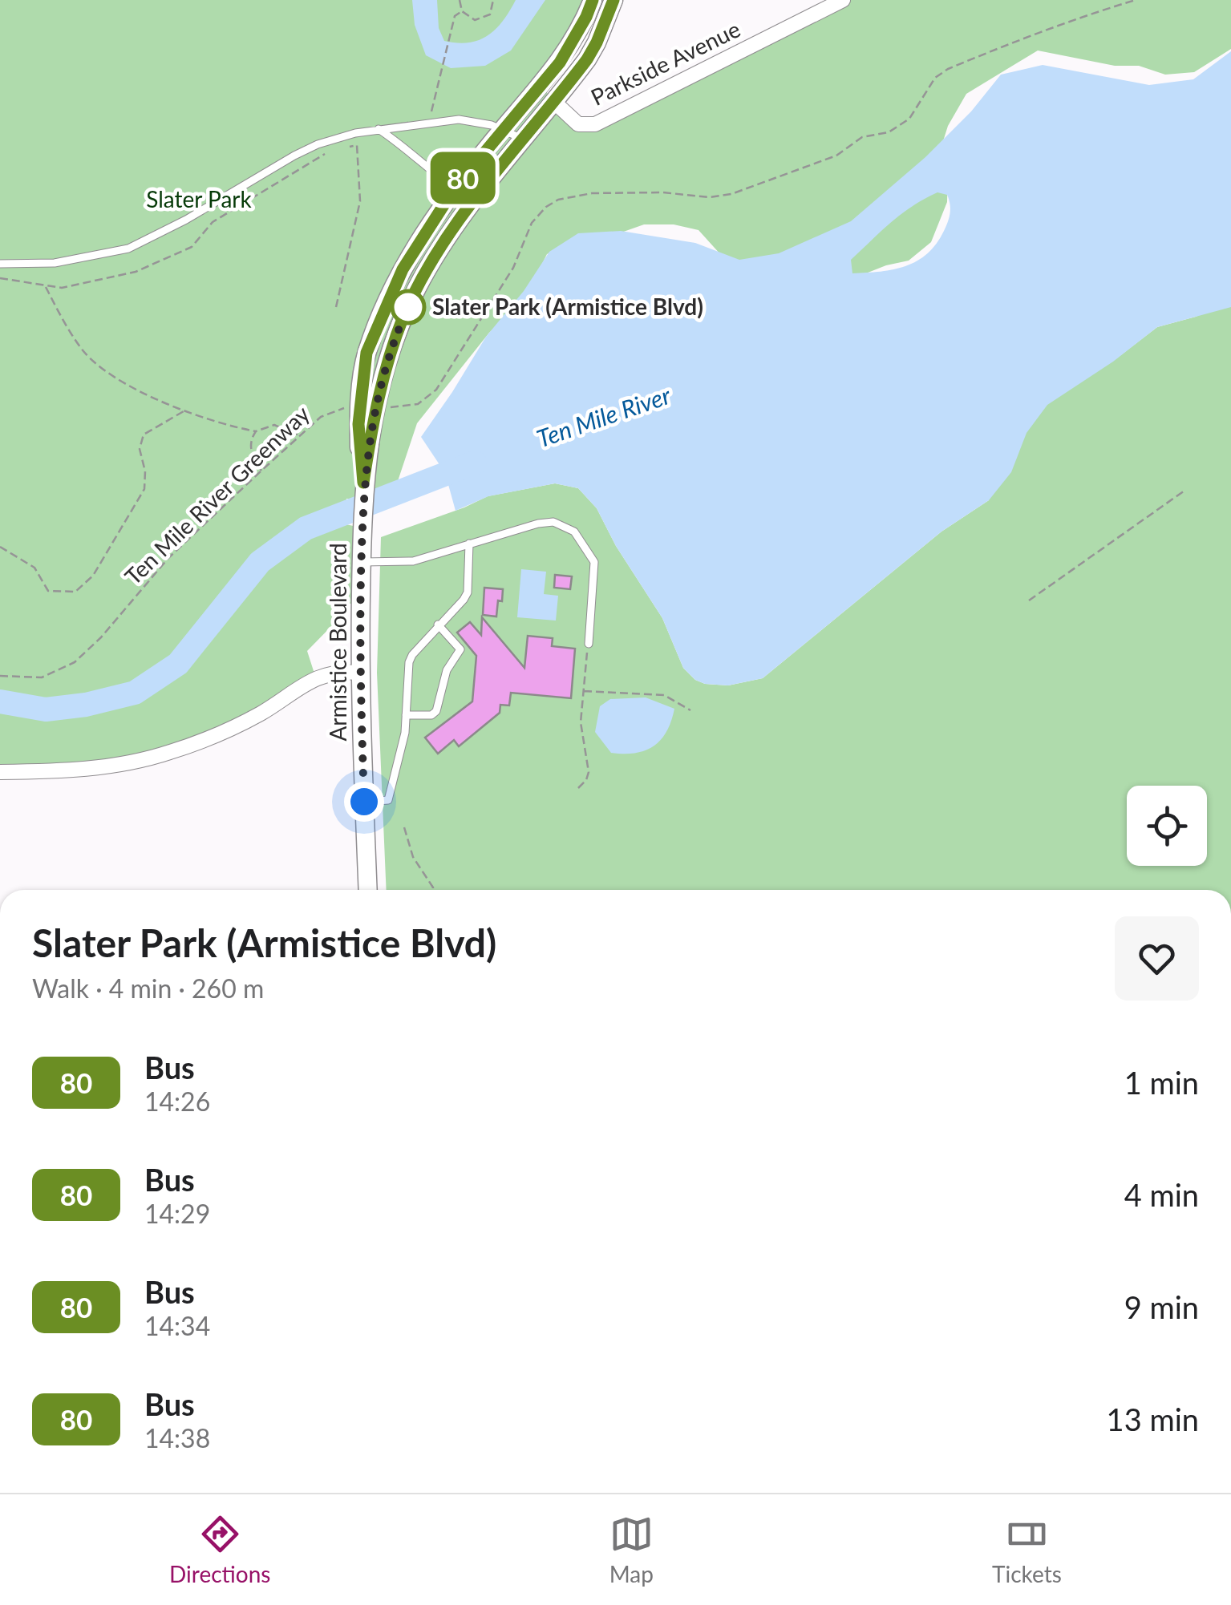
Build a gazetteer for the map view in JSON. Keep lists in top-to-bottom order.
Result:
{
  "streets": {
    "main road": ["Armistice Boulevard"],
    "street": ["Parkside Avenue"],
    "path": ["Ten Mile River Greenway"]
  },
  "crossings": [
    ["Parkside Avenue", "Armistice Boulevard"],
    ["Ten Mile River Greenway", "Armistice Boulevard"]
  ],
  "water": ["Ten Mile River"],
  "parks": ["Slater Park"],
  "places": ["Slater Park (Armistice Blvd)"],
  "lines": ["bus line 80"],
  "page": {
    "on_map": "80",
    "heading": ["Slater Park (Armistice Blvd)", "Walk · 4 min · 260 m"],
    "list": [
      {
        "mark": "80",
        "name": "Bus",
        "note": "14:26",
        "value": "1 min"
      },
      {
        "mark": "80",
        "name": "Bus",
        "note": "14:29",
        "value": "4 min"
      },
      {
        "mark": "80",
        "name": "Bus",
        "note": "14:34",
        "value": "9 min"
      },
      {
        "mark": "80",
        "name": "Bus",
        "note": "14:38",
        "value": "13 min"
      }
    ],
    "tabs": ["Directions", "Map", "Tickets"]
  }
}
